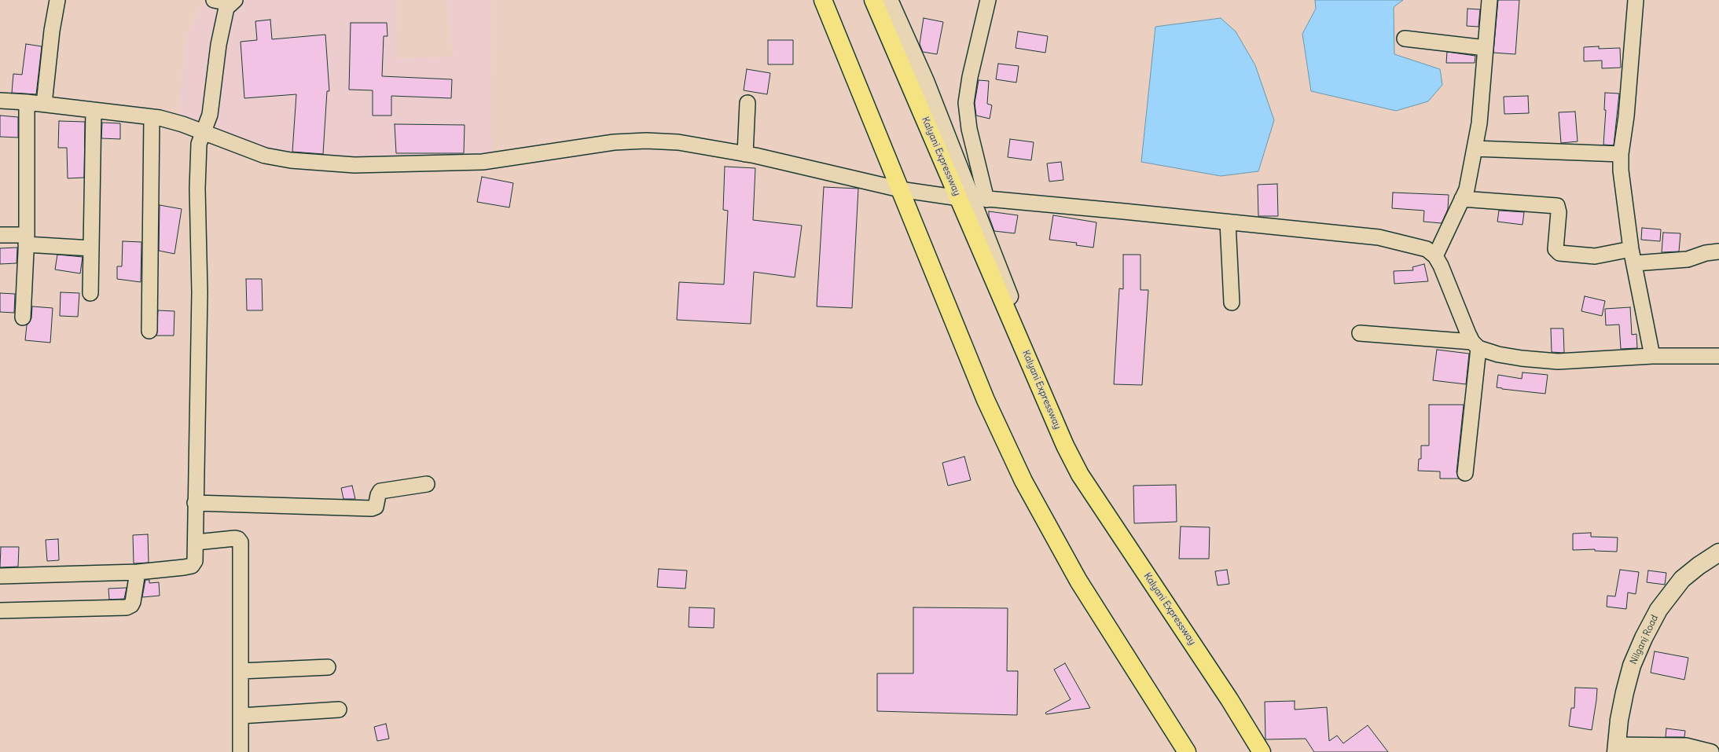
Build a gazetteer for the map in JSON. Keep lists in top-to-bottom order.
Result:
{
  "streets": {
    "highway": ["Kalyani Expressway"],
    "street": ["Nilganj Road"]
  }
}
